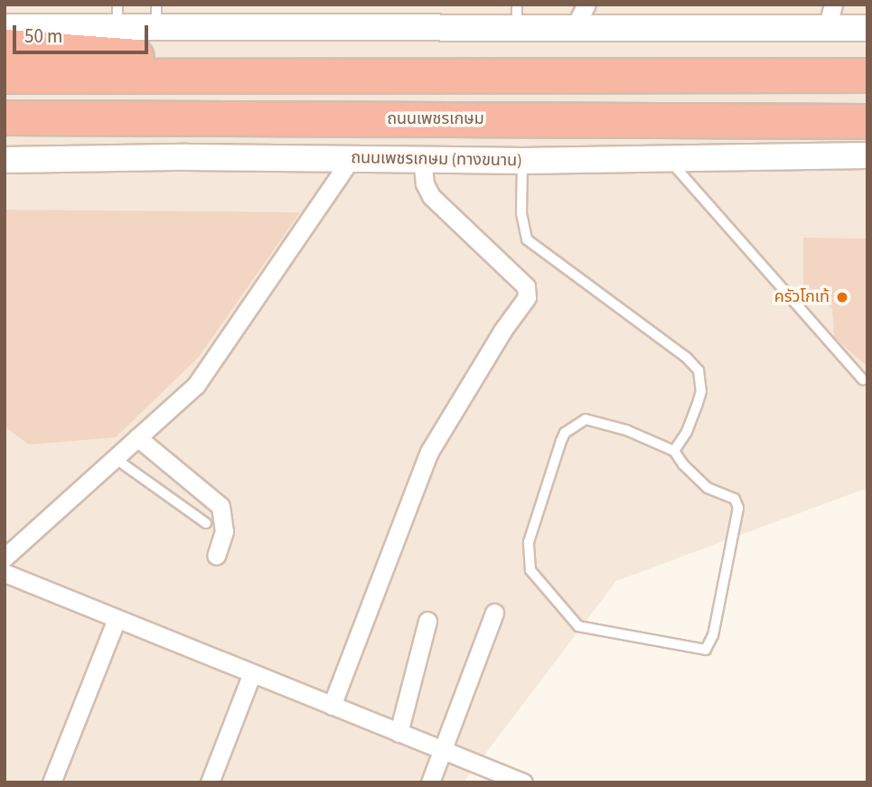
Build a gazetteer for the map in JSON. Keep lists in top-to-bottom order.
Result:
{
  "streets": {
    "highway": ["ถนนเพชรเกษม"],
    "main road": ["ถนนเพชรเกษม (ทางขนาน)"]
  },
  "places": ["ครัวโกเท้"],
  "scale_bar": "50 m"
}
